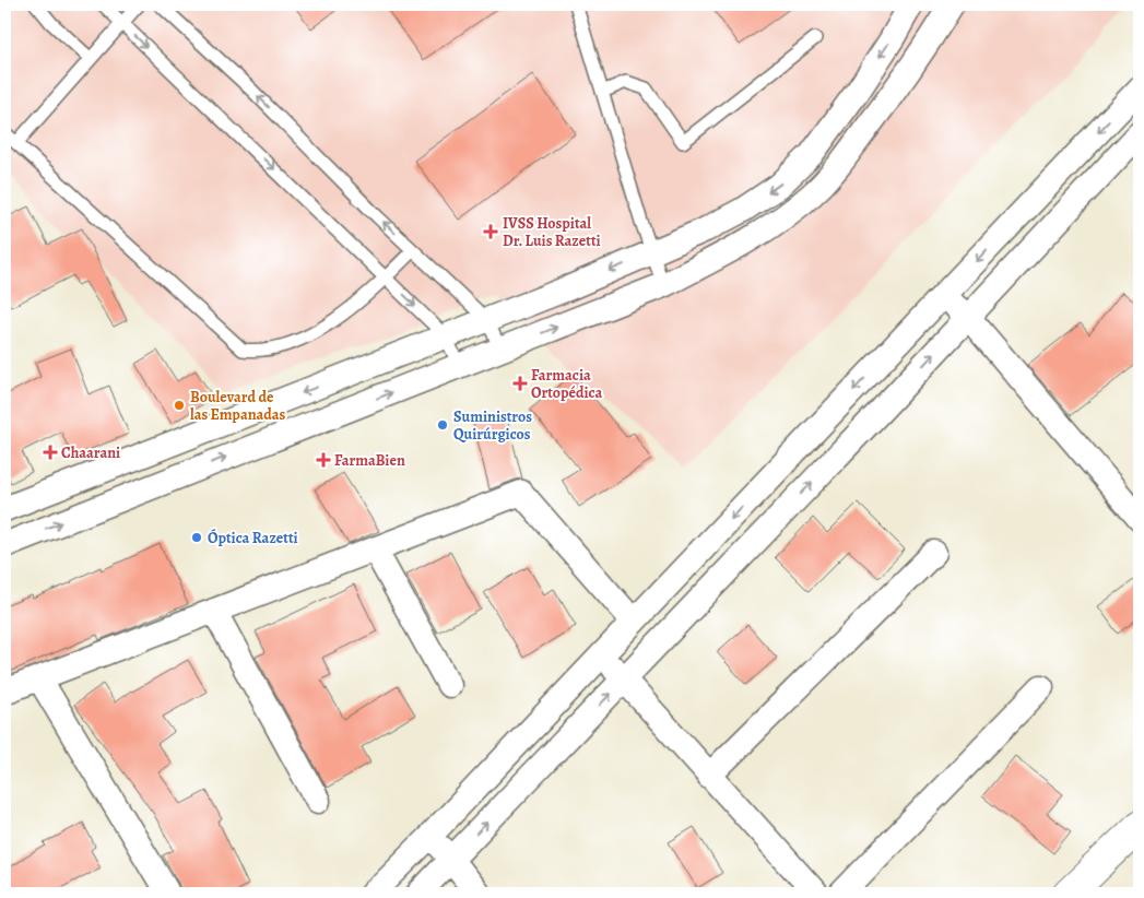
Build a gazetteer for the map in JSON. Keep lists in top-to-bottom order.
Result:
{
  "places": {
    "health": [
      "IVSS Hospital Dr. Luis Razetti",
      "Farmacia Ortopédica",
      "Chaarani",
      "FarmaBien"
    ],
    "other": ["Boulevard de las Empanadas", "Suministros Quirúrgicos", "Óptica Razetti"]
  }
}
